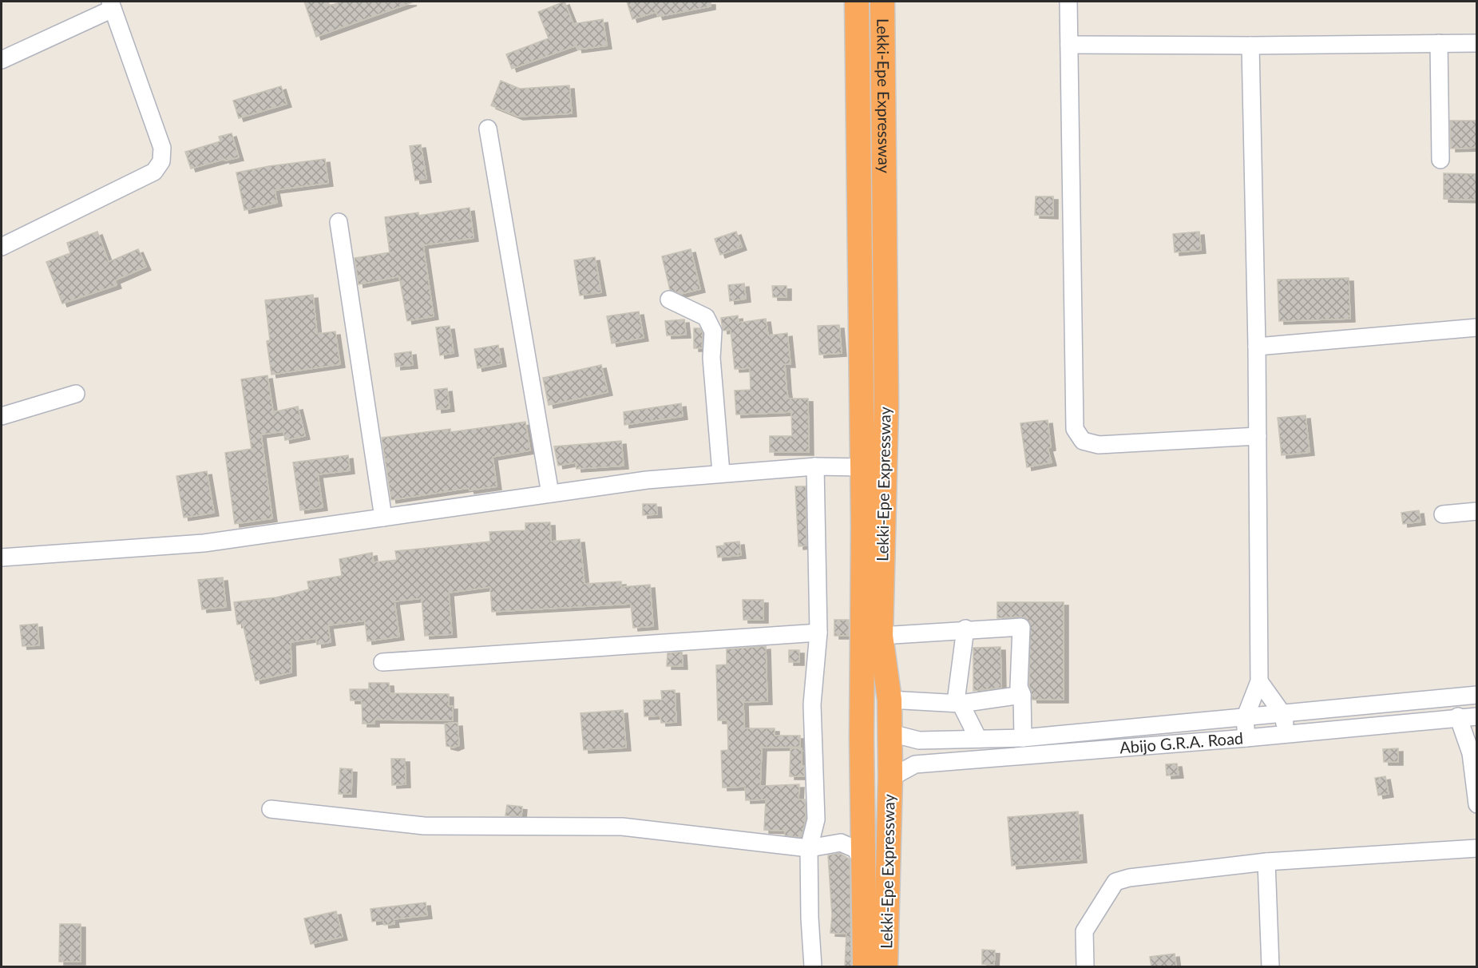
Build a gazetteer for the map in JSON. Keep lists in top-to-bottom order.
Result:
{
  "streets": {
    "highway": ["Lekki-Epe Expressway"],
    "street": ["Abijo G.R.A. Road"]
  },
  "crossings": [
    ["Lekki-Epe Expressway", "Abijo G.R.A. Road"]
  ]
}
